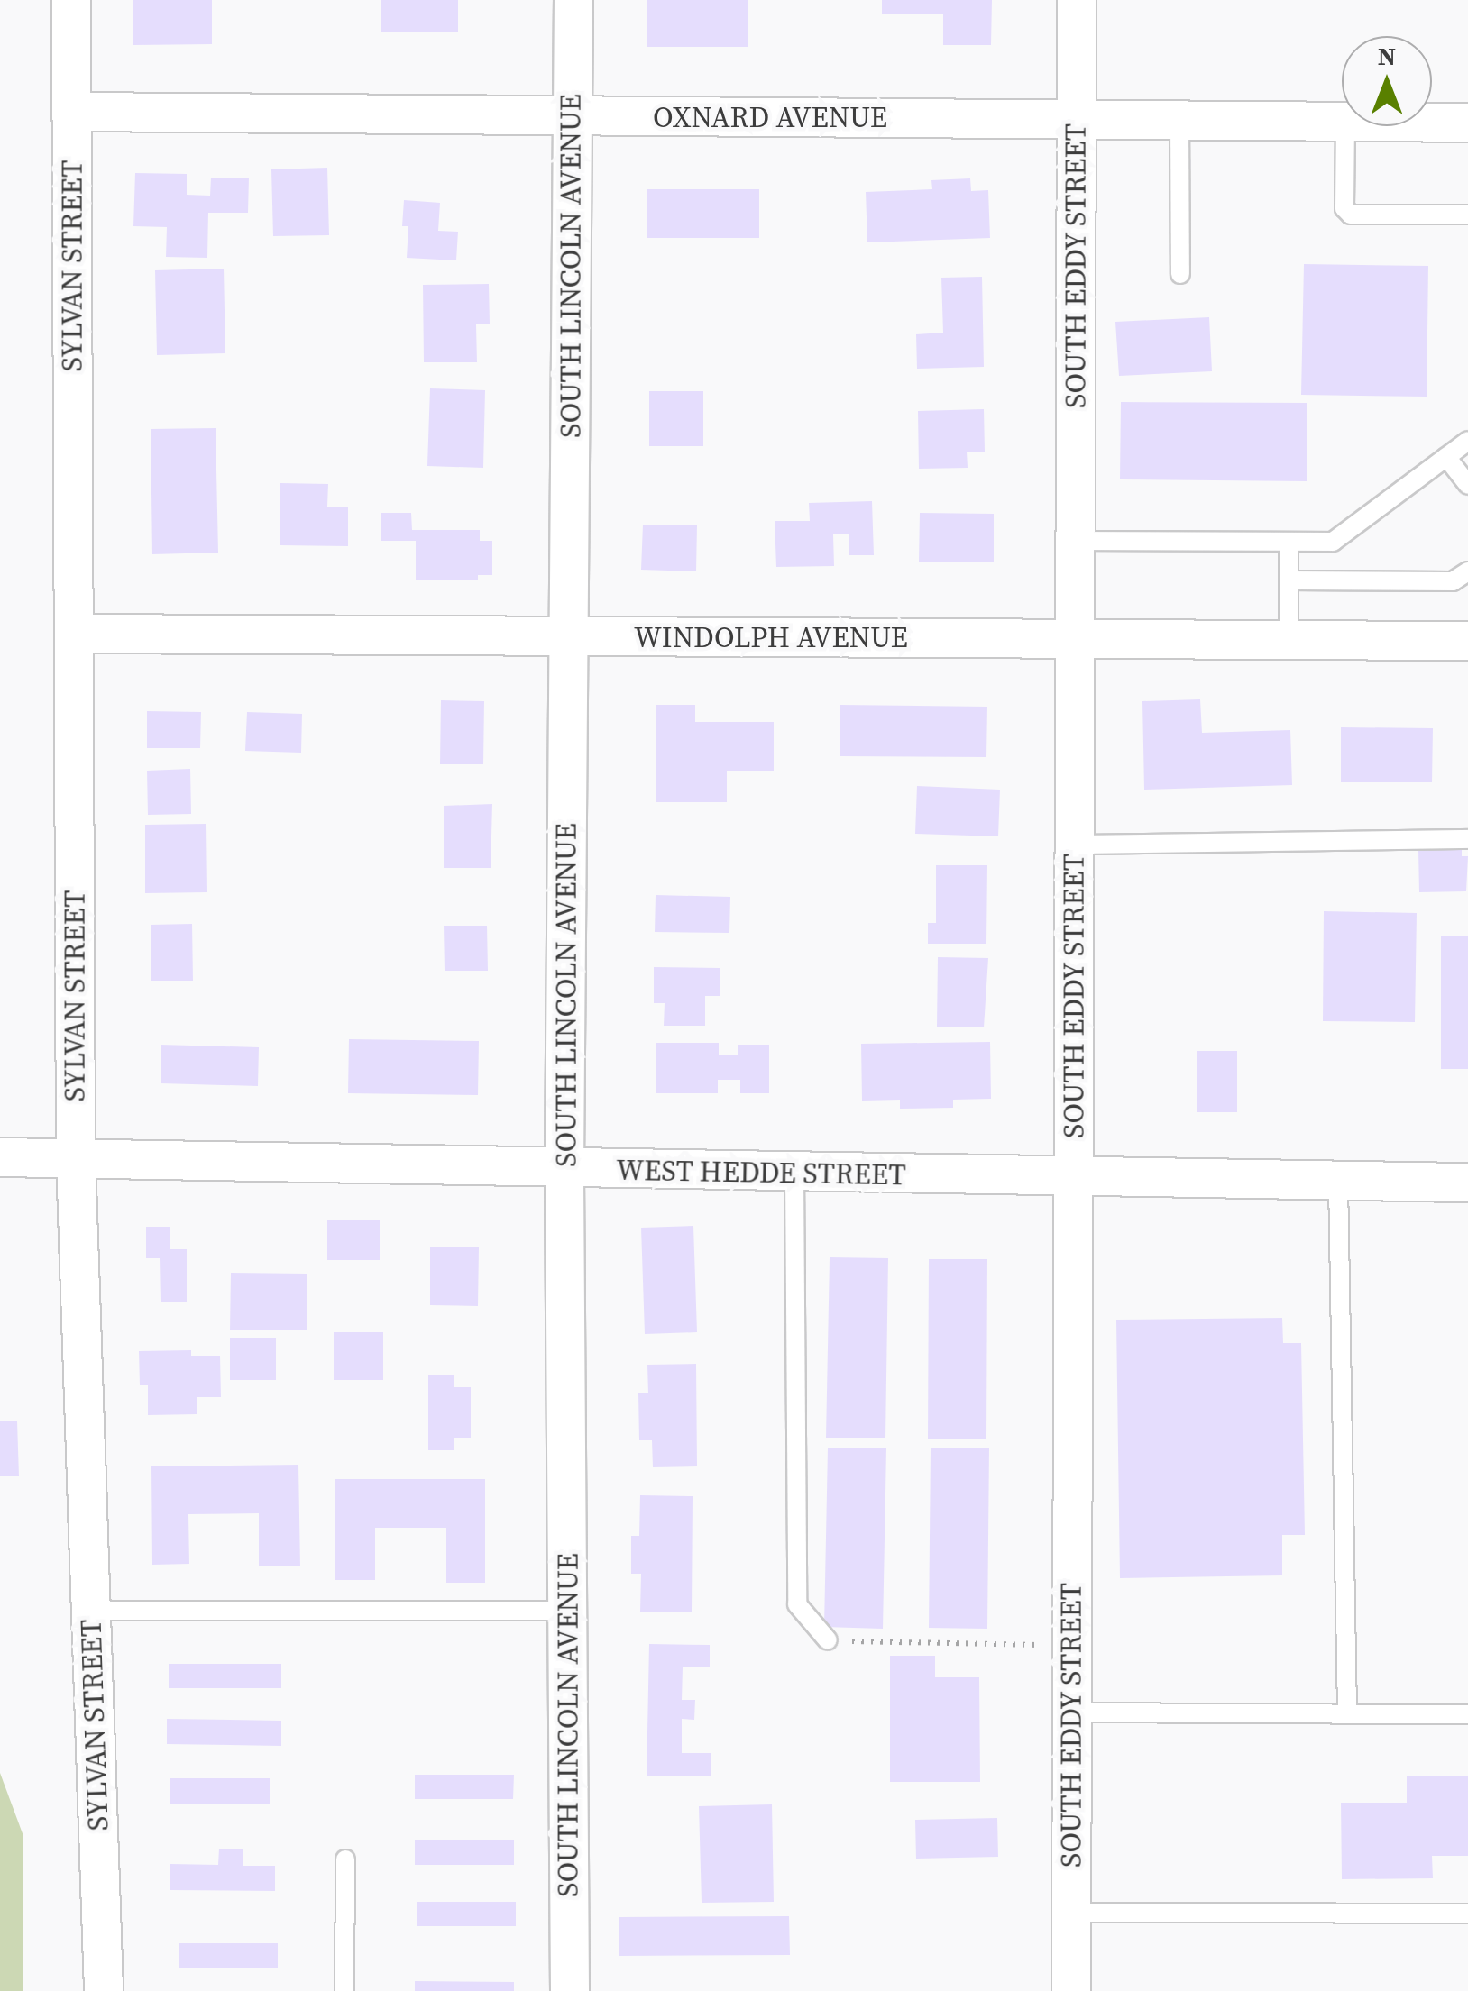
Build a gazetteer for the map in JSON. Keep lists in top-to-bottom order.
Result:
{
  "streets": {
    "street": [
      "OXNARD AVENUE",
      "SYLVAN STREET",
      "SOUTH LINCOLN AVENUE",
      "SOUTH EDDY STREET",
      "WINDOLPH AVENUE",
      "WEST HEDDE STREET"
    ]
  },
  "crossings": [
    ["OXNARD AVENUE", "SYLVAN STREET"],
    ["OXNARD AVENUE", "SOUTH LINCOLN AVENUE"],
    ["OXNARD AVENUE", "SOUTH EDDY STREET"],
    ["SYLVAN STREET", "WINDOLPH AVENUE"],
    ["SYLVAN STREET", "WEST HEDDE STREET"],
    ["SOUTH LINCOLN AVENUE", "WINDOLPH AVENUE"],
    ["SOUTH LINCOLN AVENUE", "WEST HEDDE STREET"],
    ["SOUTH EDDY STREET", "WINDOLPH AVENUE"],
    ["SOUTH EDDY STREET", "WEST HEDDE STREET"]
  ],
  "north": "top"
}
